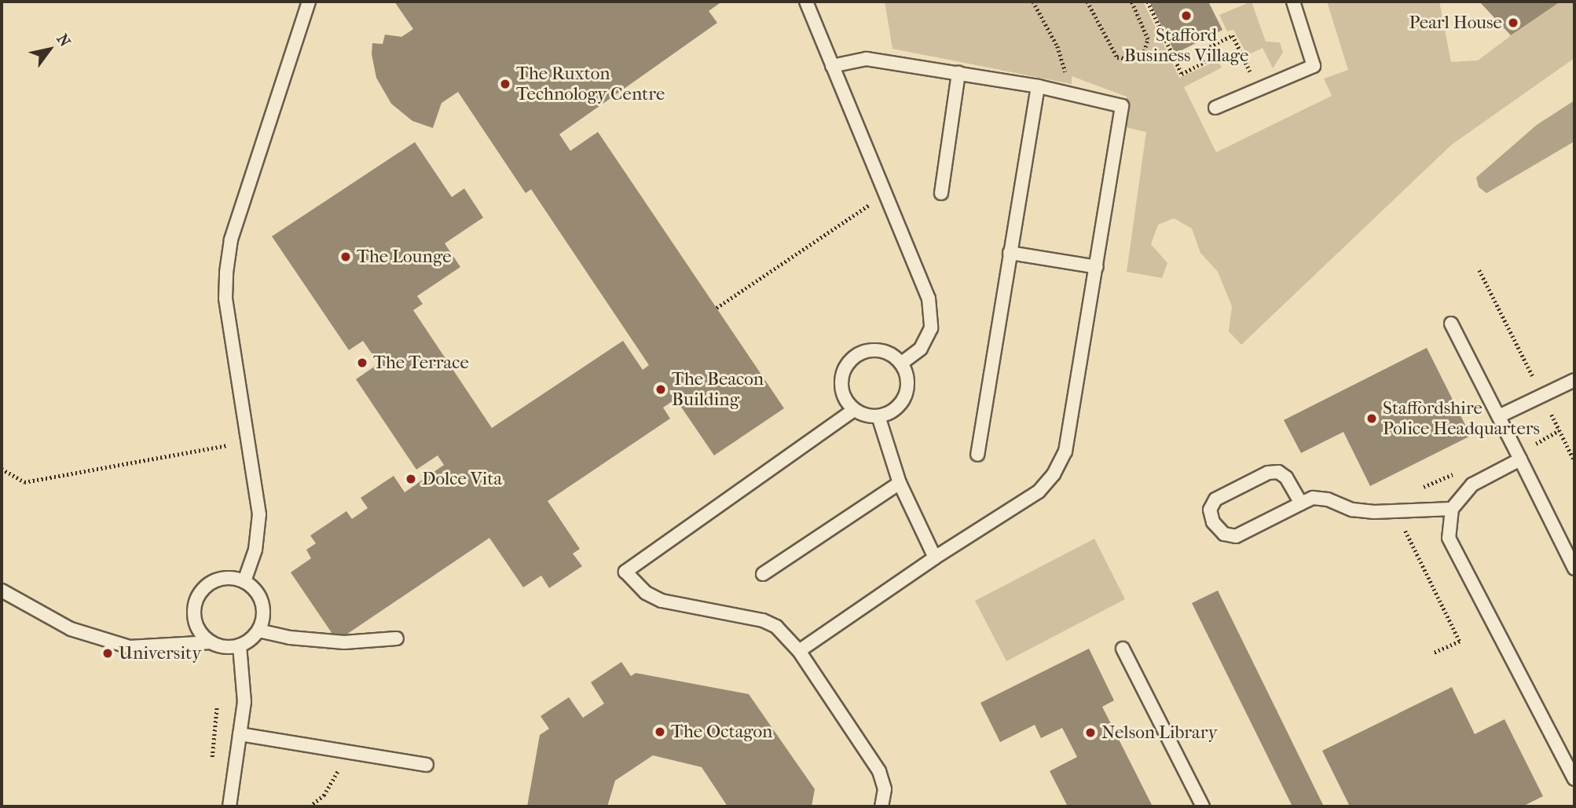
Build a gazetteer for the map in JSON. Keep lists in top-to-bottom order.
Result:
{
  "places": [
    "Stafford Business Village",
    "Pearl House",
    "The Ruxton Technology Centre",
    "The Lounge",
    "The Terrace",
    "The Beacon Building",
    "Staffordshire Police Headquarters",
    "Dolce Vita",
    "University",
    "The Octagon",
    "Nelson Library"
  ],
  "north": "top right"
}
